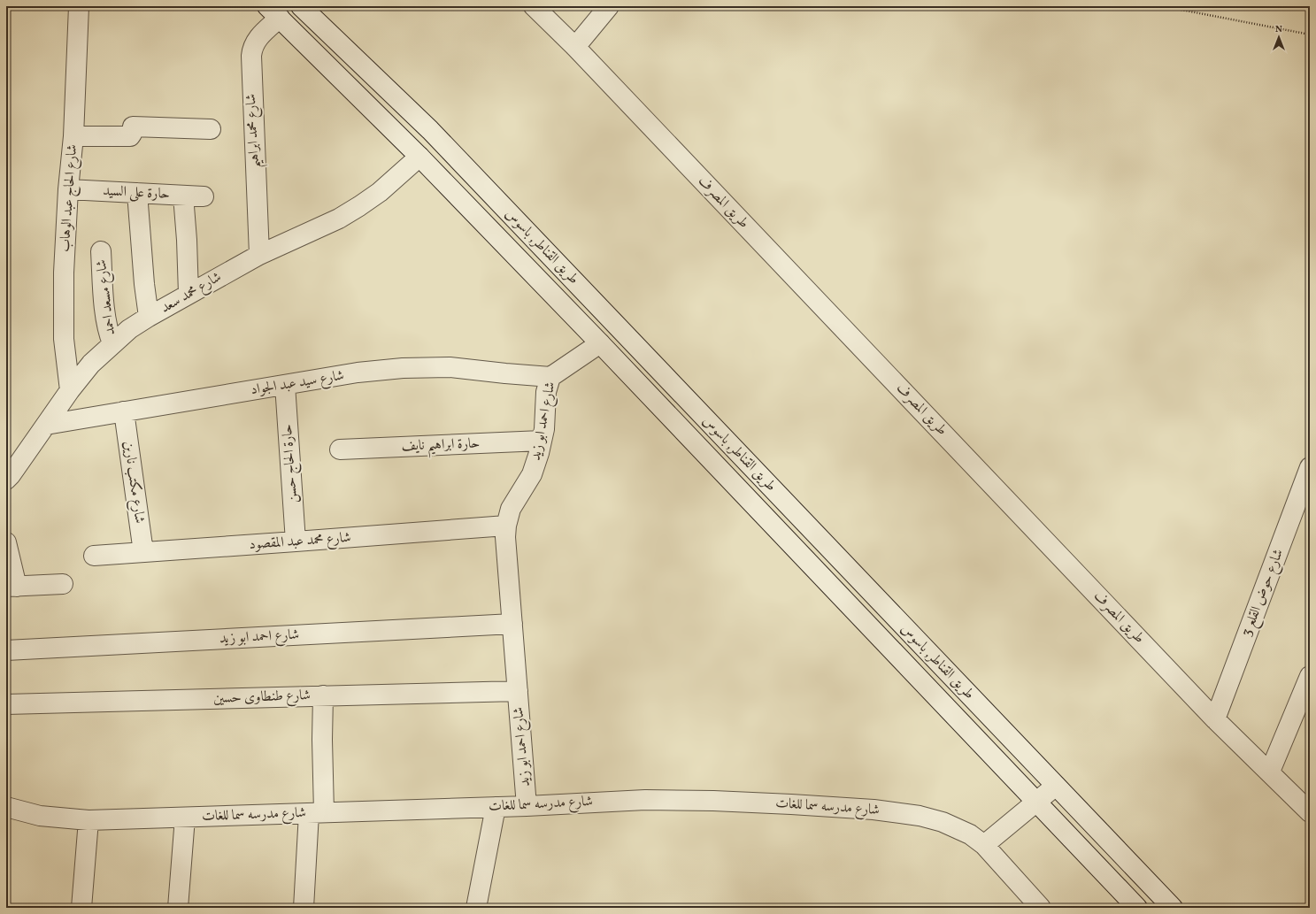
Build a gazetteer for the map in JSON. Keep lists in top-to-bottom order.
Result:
{
  "streets": {
    "street": [
      "شارع محمد ابراهيم",
      "حارة على السيد",
      "شارع الحاج عبد الوهاب",
      "طريق المصرف",
      "طريق القناطر, باسوس",
      "شارع محمد سعد",
      "شارع مسعد احمد",
      "شارع سيد عبد الجواد",
      "شارع احمد ابو زيد",
      "حارة ابراهيم نايف",
      "حارة الحاج حسن",
      "شارع مكتب نارين",
      "شارع محمد عبد المقصود",
      "شارع حوض القلع 3",
      "شارع طنطاوى حسين",
      "شارع مدرسه سما للغات"
    ]
  },
  "crossings": [
    ["شارع محمد ابراهيم", "طريق القناطر, باسوس"],
    ["شارع محمد ابراهيم", "شارع محمد سعد"],
    ["حارة على السيد", "شارع الحاج عبد الوهاب"],
    ["شارع الحاج عبد الوهاب", "شارع محمد سعد"],
    ["طريق المصرف", "شارع حوض القلع 3"],
    ["طريق القناطر, باسوس", "شارع محمد سعد"],
    ["طريق القناطر, باسوس", "شارع احمد ابو زيد"],
    ["شارع محمد سعد", "شارع مسعد احمد"],
    ["شارع محمد سعد", "شارع سيد عبد الجواد"],
    ["شارع سيد عبد الجواد", "شارع احمد ابو زيد"],
    ["شارع سيد عبد الجواد", "حارة الحاج حسن"],
    ["شارع سيد عبد الجواد", "شارع مكتب نارين"],
    ["شارع احمد ابو زيد", "حارة ابراهيم نايف"],
    ["شارع احمد ابو زيد", "شارع محمد عبد المقصود"],
    ["شارع احمد ابو زيد", "شارع طنطاوى حسين"],
    ["شارع احمد ابو زيد", "شارع مدرسه سما للغات"],
    ["حارة الحاج حسن", "شارع محمد عبد المقصود"],
    ["شارع مكتب نارين", "شارع محمد عبد المقصود"]
  ],
  "north": "top"
}
